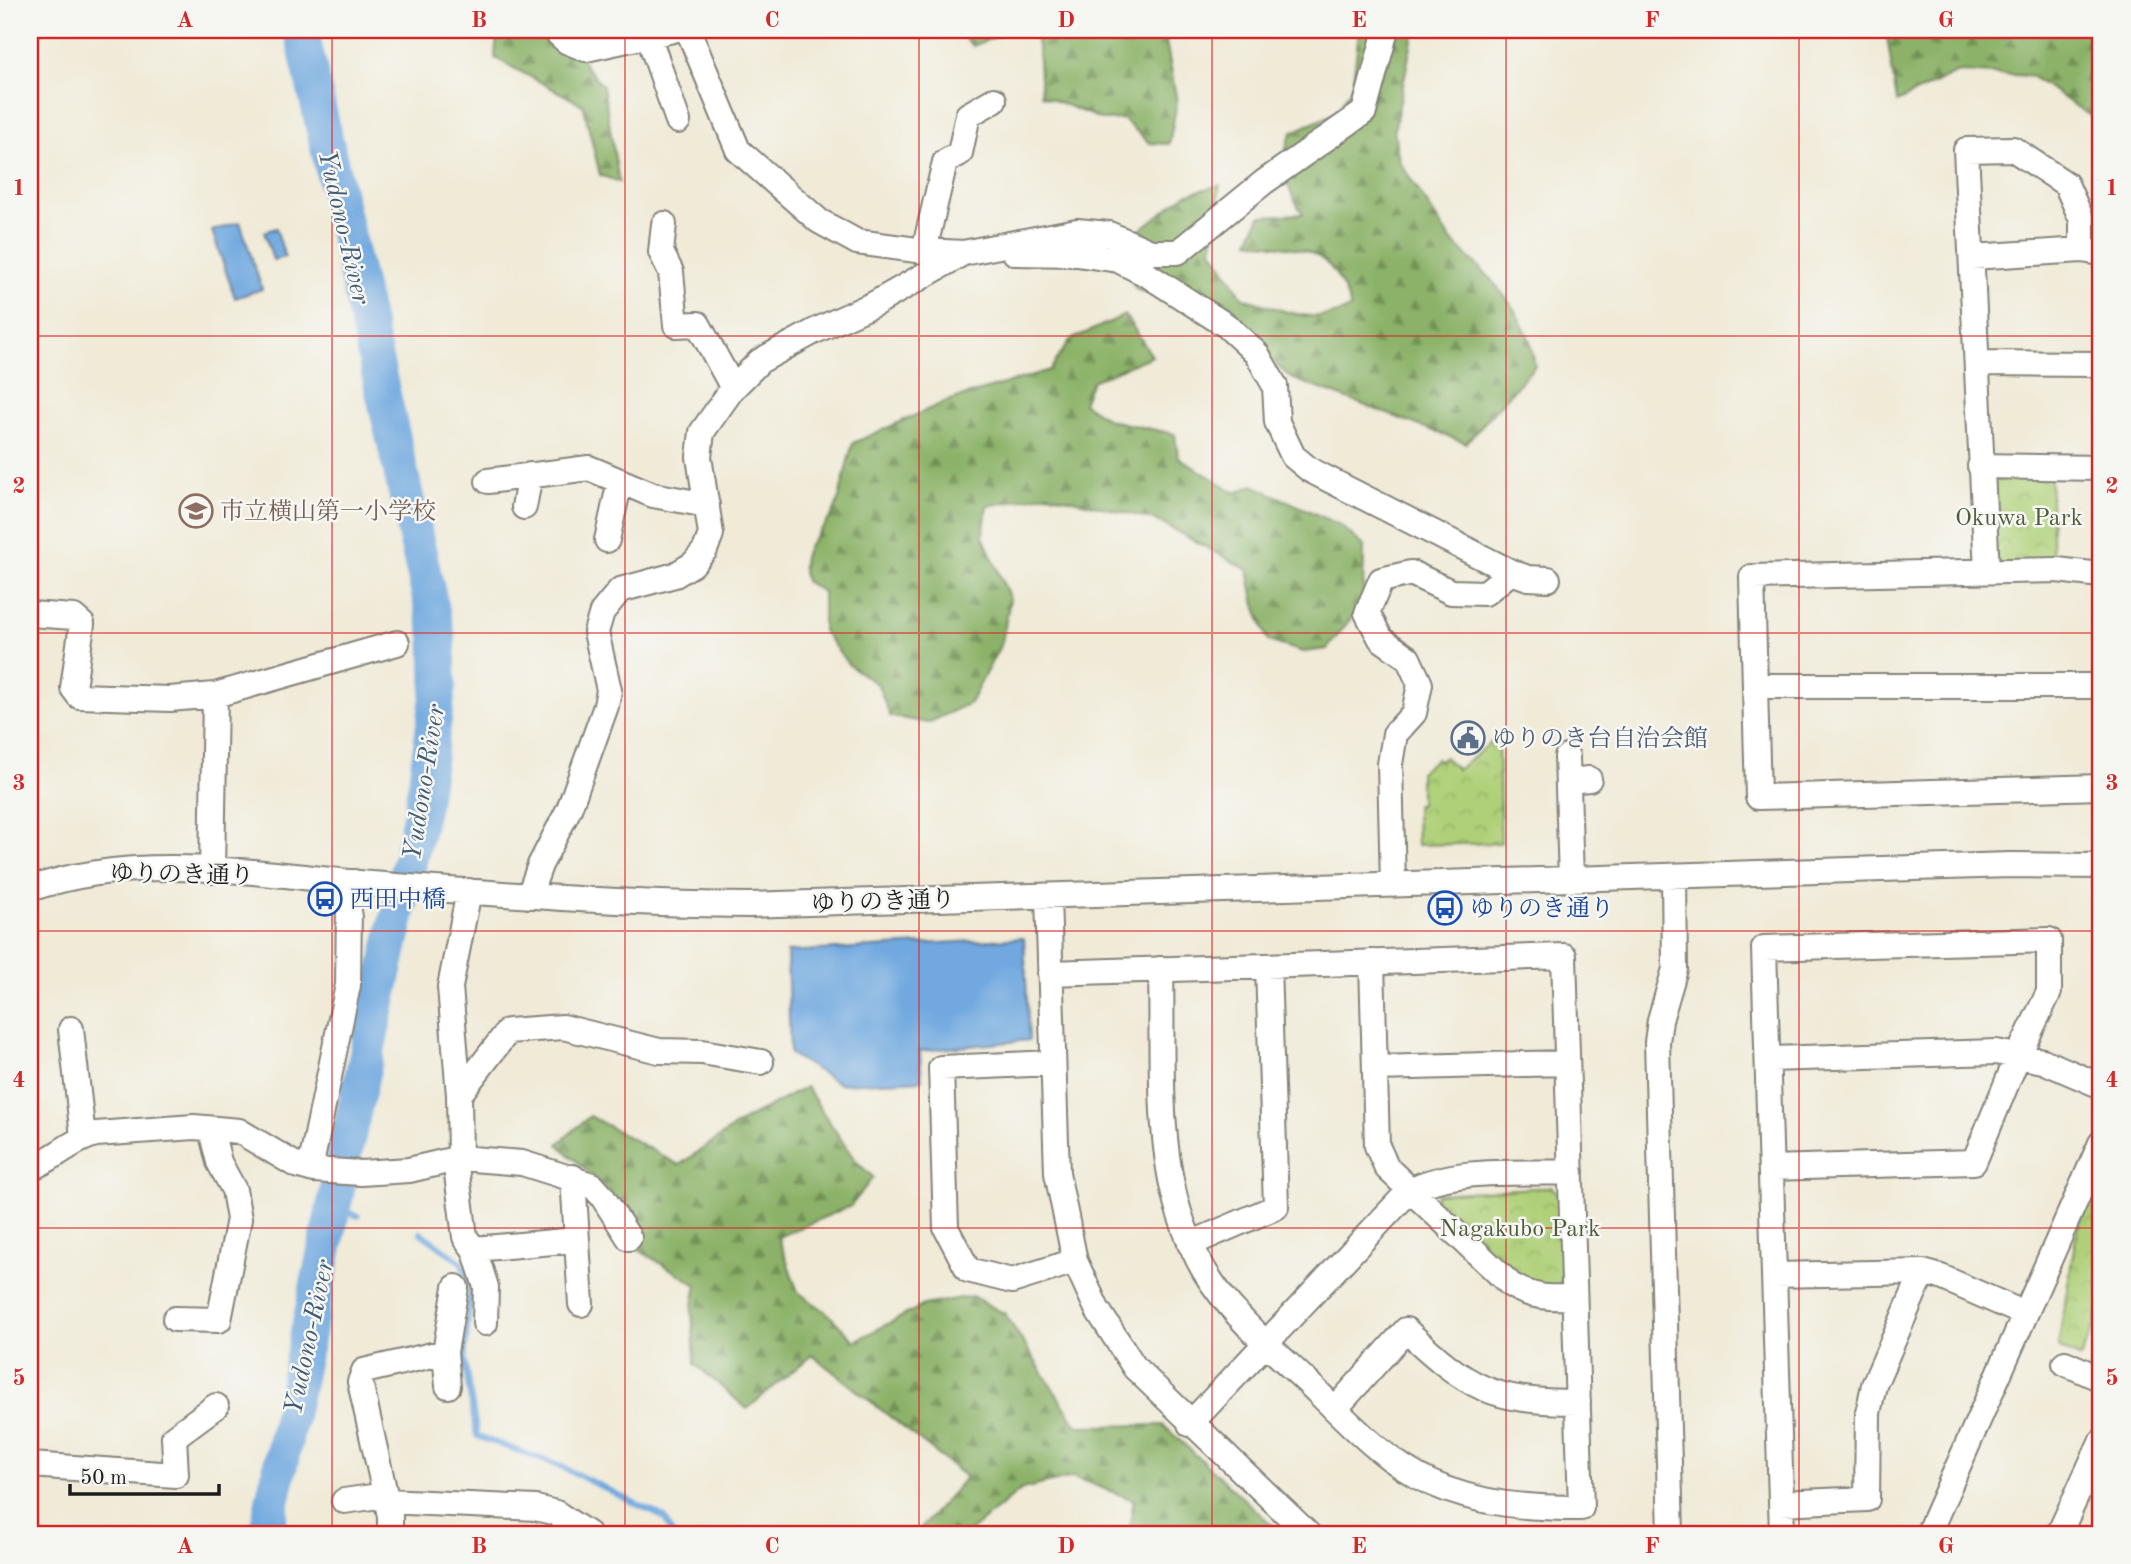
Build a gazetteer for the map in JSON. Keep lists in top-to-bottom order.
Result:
{
  "streets": {
    "street": ["ゆりのき通り"]
  },
  "water": ["Yudono-River"],
  "parks": ["Okuwa Park", "Nagakubo Park"],
  "places": {
    "school or university": ["市立横山第一小学校"],
    "public building": ["ゆりのき台自治会館"],
    "bus stop": ["西田中橋", "ゆりのき通り"]
  },
  "scale_bar": "50 m",
  "grid": {
    "columns": [
      "A",
      "B",
      "C",
      "D",
      "E",
      "F",
      "G"
    ],
    "rows": [
      "1",
      "2",
      "3",
      "4",
      "5"
    ]
  }
}
